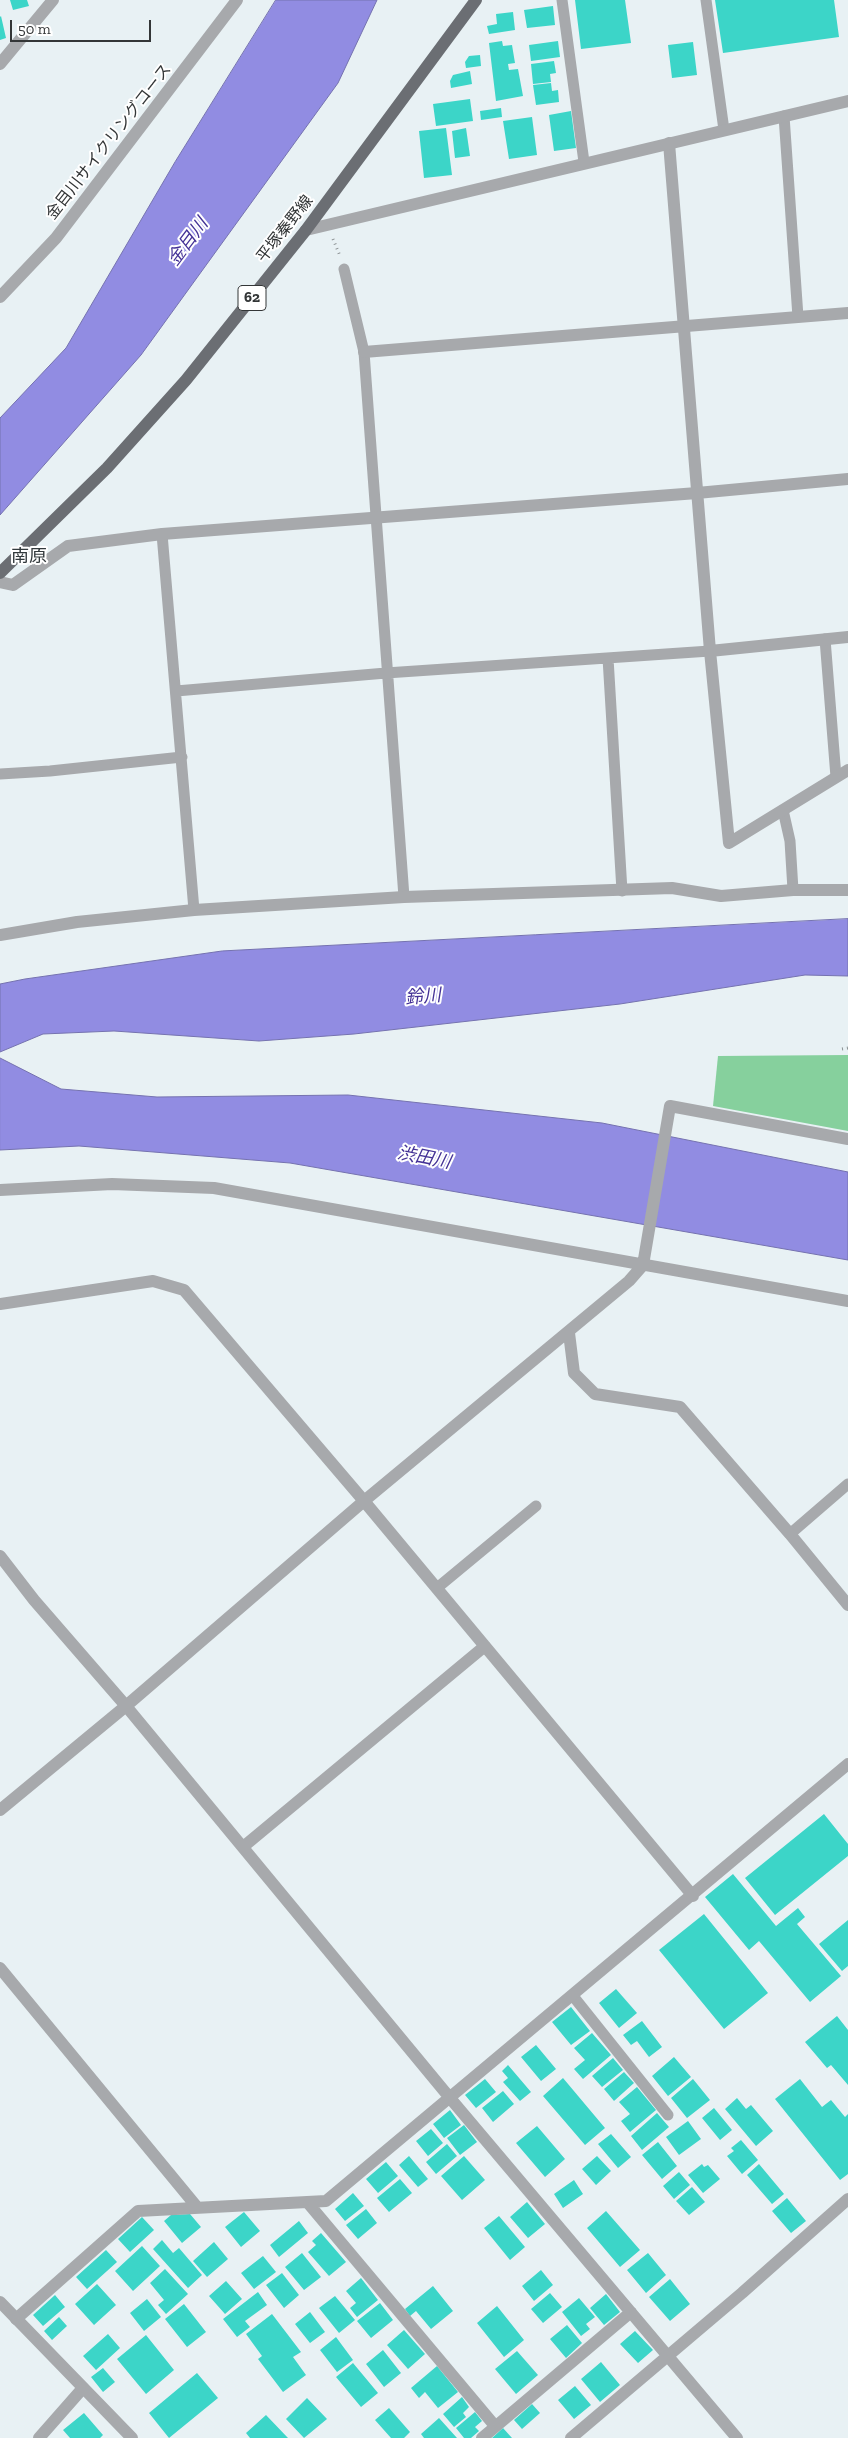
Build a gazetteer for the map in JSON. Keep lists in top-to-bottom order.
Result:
{
  "streets": {
    "main road": ["平塚秦野線", "62"],
    "street": ["金目川サイクリングコース"]
  },
  "districts": ["南原"],
  "water": ["金目川", "鈴川", "渋田川"],
  "scale_bar": "50 m"
}
